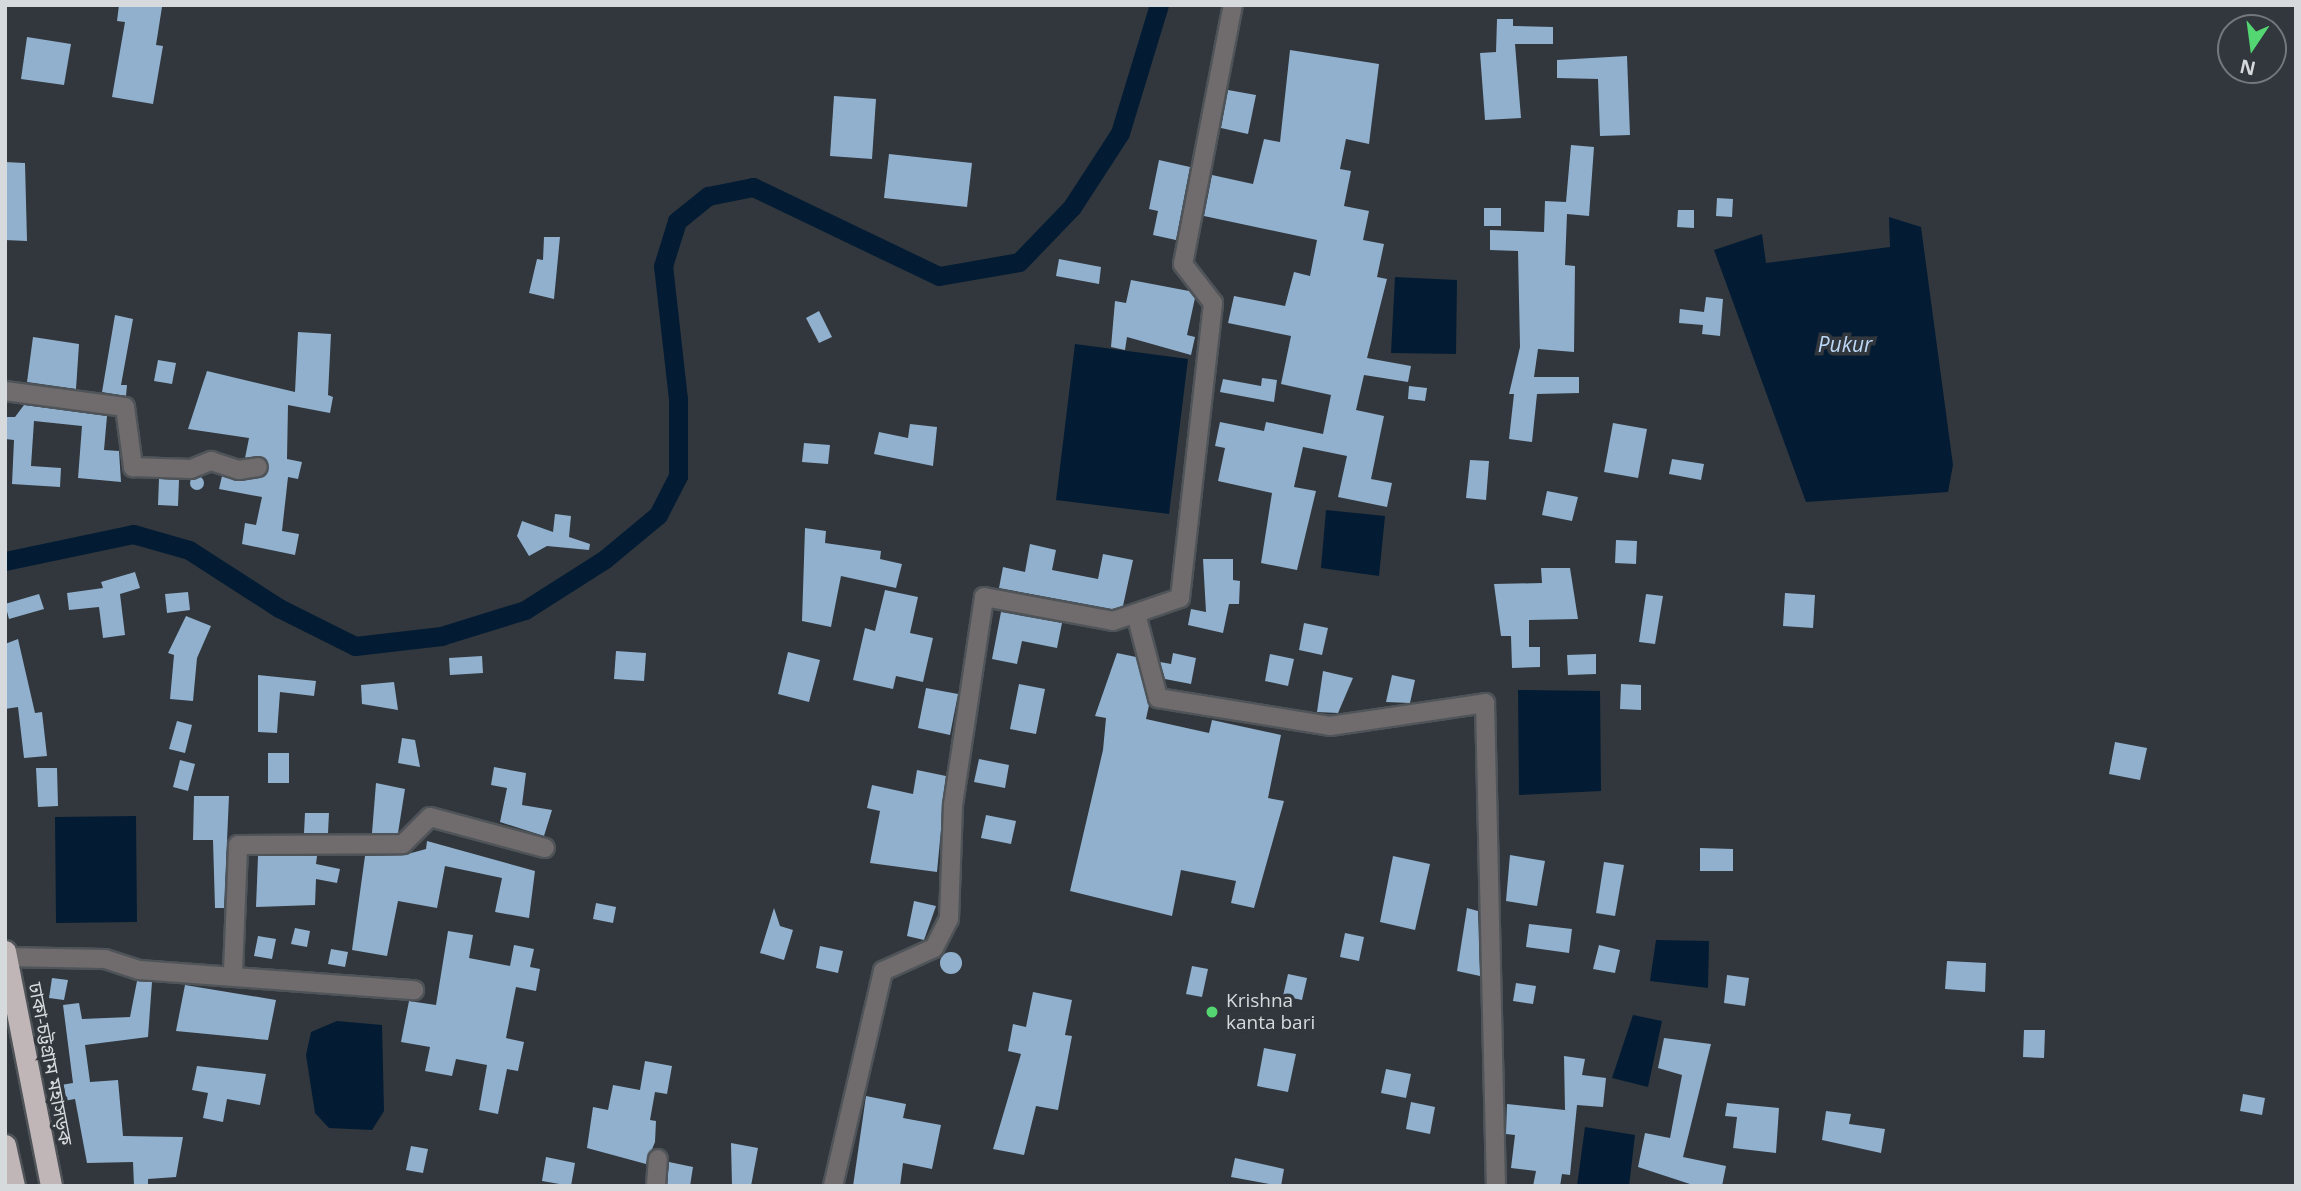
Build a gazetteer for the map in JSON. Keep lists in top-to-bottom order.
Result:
{
  "streets": {
    "highway": ["ঢাকা-চট্টগ্রাম মহাসড়ক"]
  },
  "water": ["Pukur"],
  "places": ["Krishna kanta bari"],
  "north": "bottom"
}
